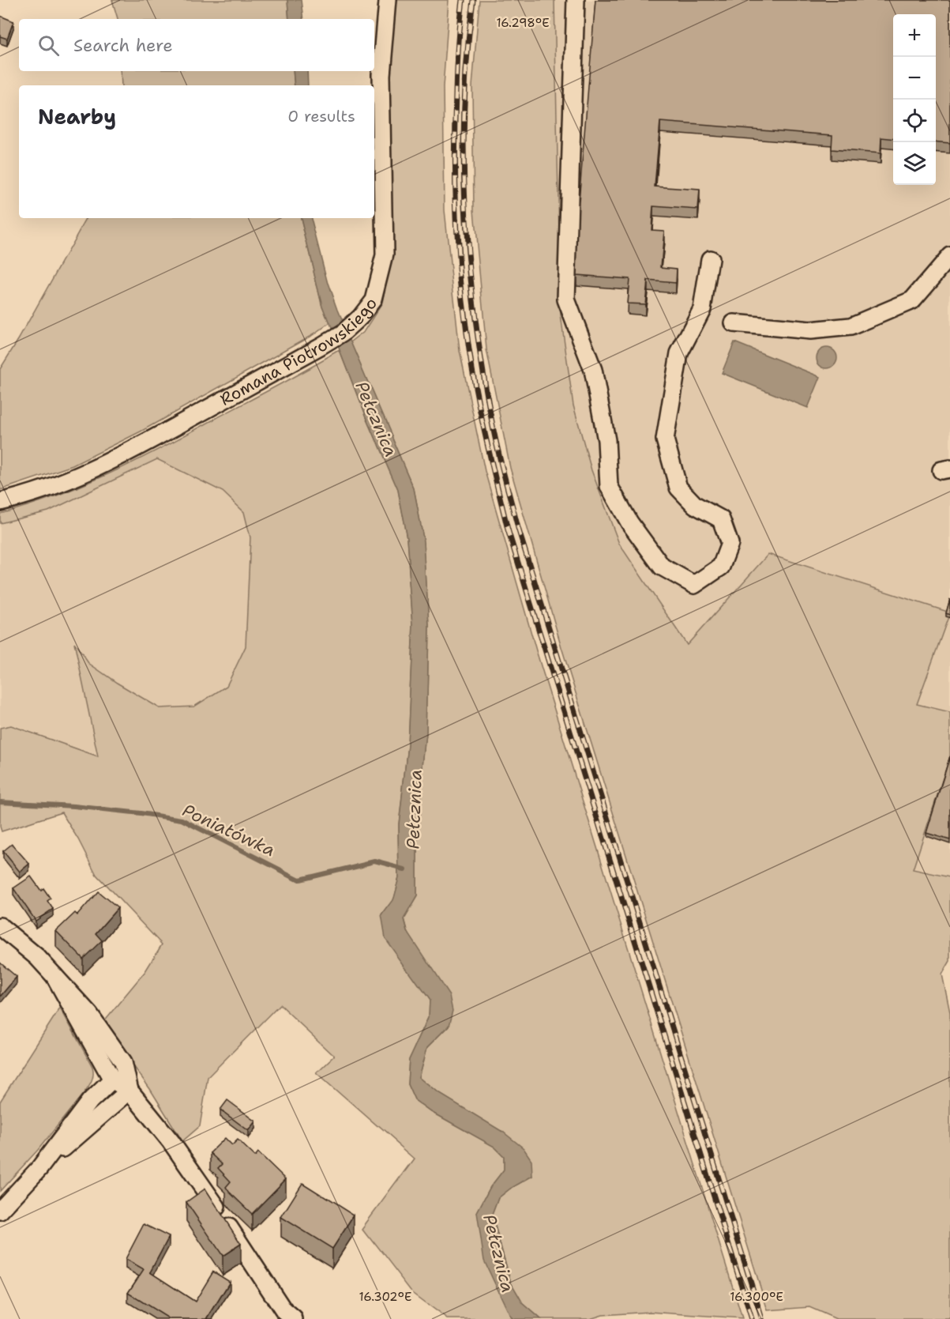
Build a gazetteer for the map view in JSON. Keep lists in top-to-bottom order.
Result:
{
  "streets": {
    "street": ["Romana Piotrowskiego"]
  },
  "water": ["Pełcznica", "Poniatówka"],
  "page": {
    "map_buttons": ["+", "−"],
    "search": "Search here",
    "heading": ["Nearby", "0 results"]
  },
  "coordinates": ["16.298°E", "16.302°E", "16.300°E"]
}
